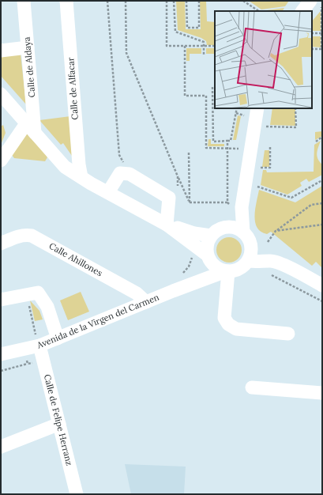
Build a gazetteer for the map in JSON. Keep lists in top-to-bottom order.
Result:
{
  "streets": {
    "street": [
      "Calle de Aldaya",
      "Calle de Alfacar",
      "Calle Ahillones",
      "Avenida de la Virgen del Carmen",
      "Calle de Felipe Herranz"
    ]
  },
  "crossings": [
    ["Calle Ahillones", "Avenida de la Virgen del Carmen"],
    ["Avenida de la Virgen del Carmen", "Calle de Felipe Herranz"]
  ]
}
